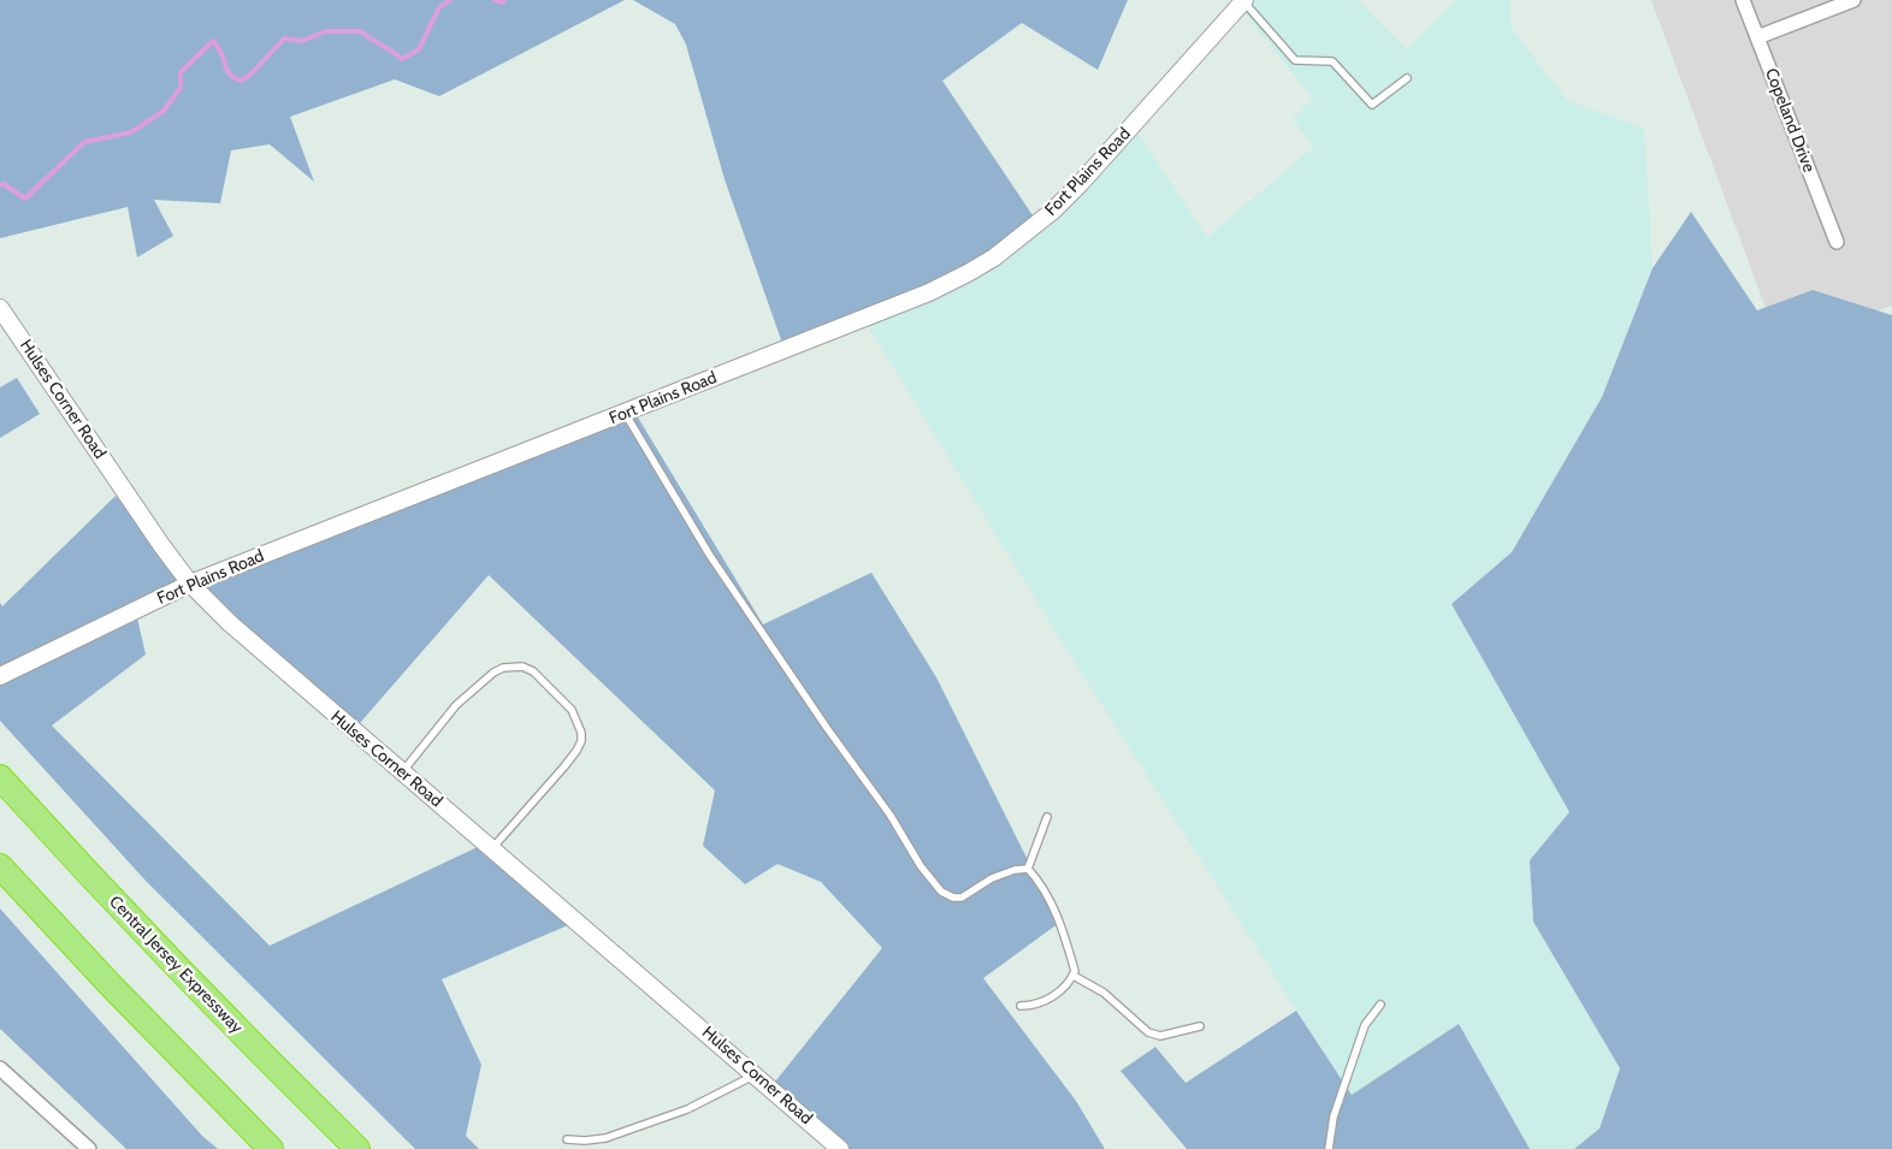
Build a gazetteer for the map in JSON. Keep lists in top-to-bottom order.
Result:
{
  "streets": {
    "highway": ["Central Jersey Expressway"],
    "street": ["Copeland Drive", "Fort Plains Road", "Hulses Corner Road"]
  },
  "crossings": [
    ["Fort Plains Road", "Hulses Corner Road"]
  ]
}
